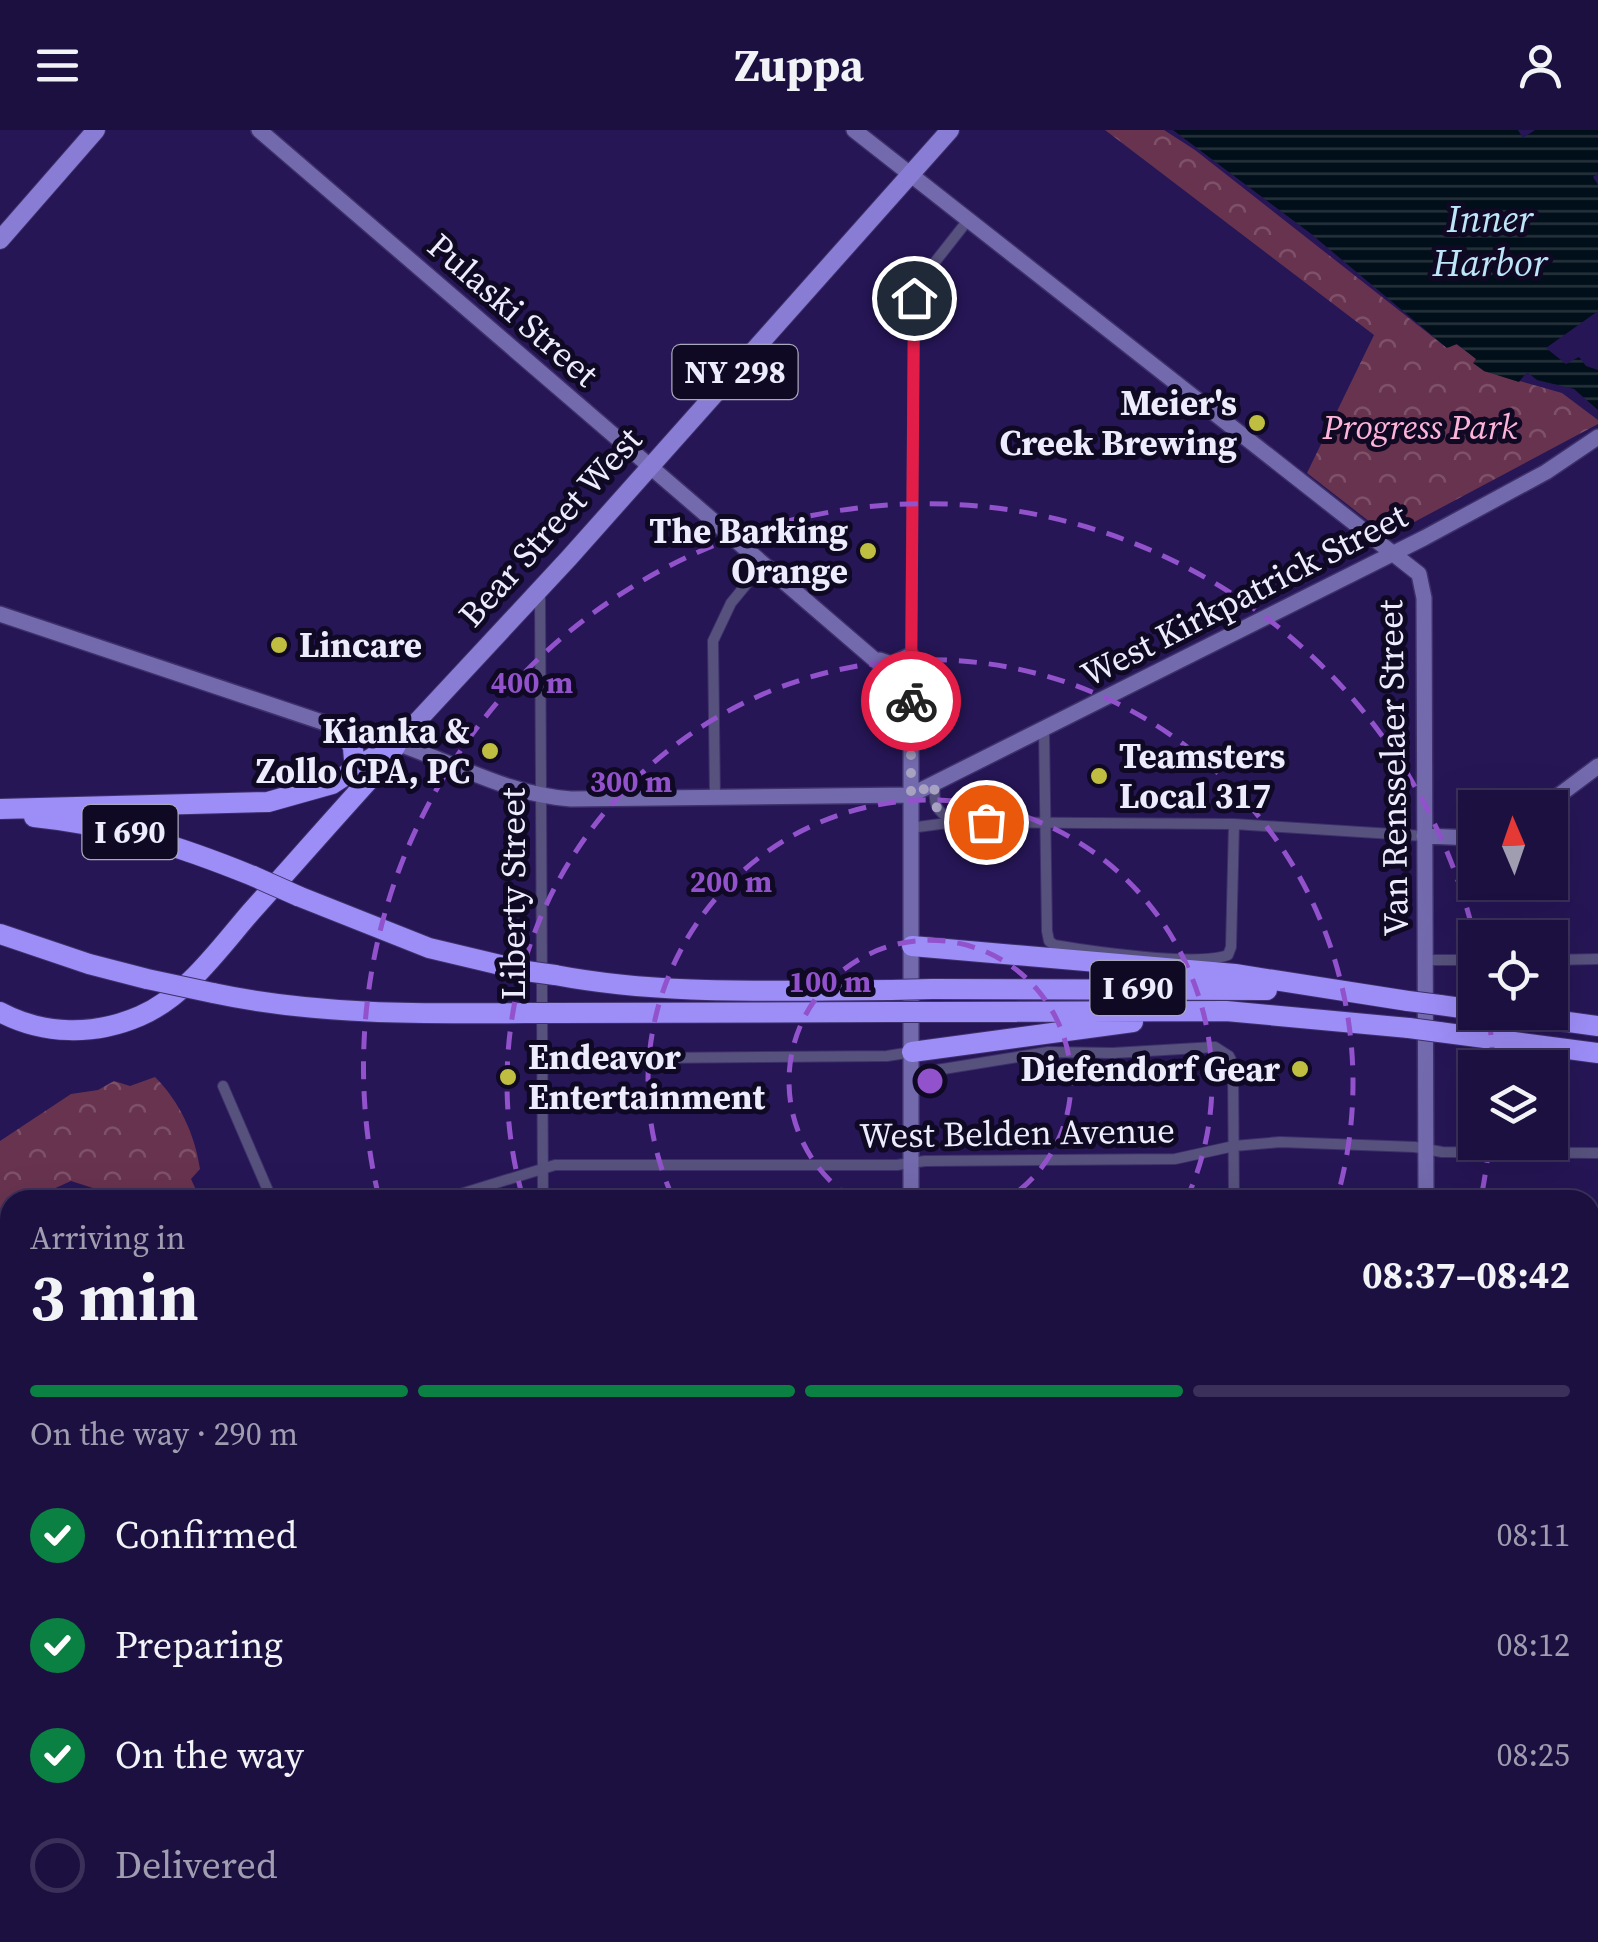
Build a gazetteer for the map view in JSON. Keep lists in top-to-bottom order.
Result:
{
  "streets": {
    "highway": ["I 690"],
    "main road": ["NY 298", "Bear Street West"],
    "street": [
      "Pulaski Street",
      "West Kirkpatrick Street",
      "Van Rensselaer Street",
      "Liberty Street",
      "West Belden Avenue"
    ]
  },
  "crossings": [
    ["Pulaski Street", "Bear Street West"],
    ["Bear Street West", "Van Rensselaer Street"],
    ["Bear Street West", "Liberty Street"],
    ["West Kirkpatrick Street", "Van Rensselaer Street"],
    ["Van Rensselaer Street", "West Belden Avenue"],
    ["Liberty Street", "West Belden Avenue"]
  ],
  "water": ["Inner Harbor"],
  "parks": ["Progress Park"],
  "places": [
    "Meier's Creek Brewing",
    "The Barking Orange",
    "Lincare",
    "Kianka & Zollo CPA, PC",
    "Teamsters Local 317",
    "Diefendorf Gear",
    "Endeavor Entertainment"
  ],
  "north": "top",
  "page": {
    "header": "Zuppa",
    "heading": ["3 min", "Arriving in", "08:37–08:42"],
    "bar": "On the way · 290 m",
    "list": [
      ["Confirmed", "08:11"],
      ["Preparing", "08:12"],
      ["On the way", "08:25"],
      "Delivered"
    ]
  },
  "rings": [
    "400 m",
    "300 m",
    "200 m",
    "100 m"
  ]
}
